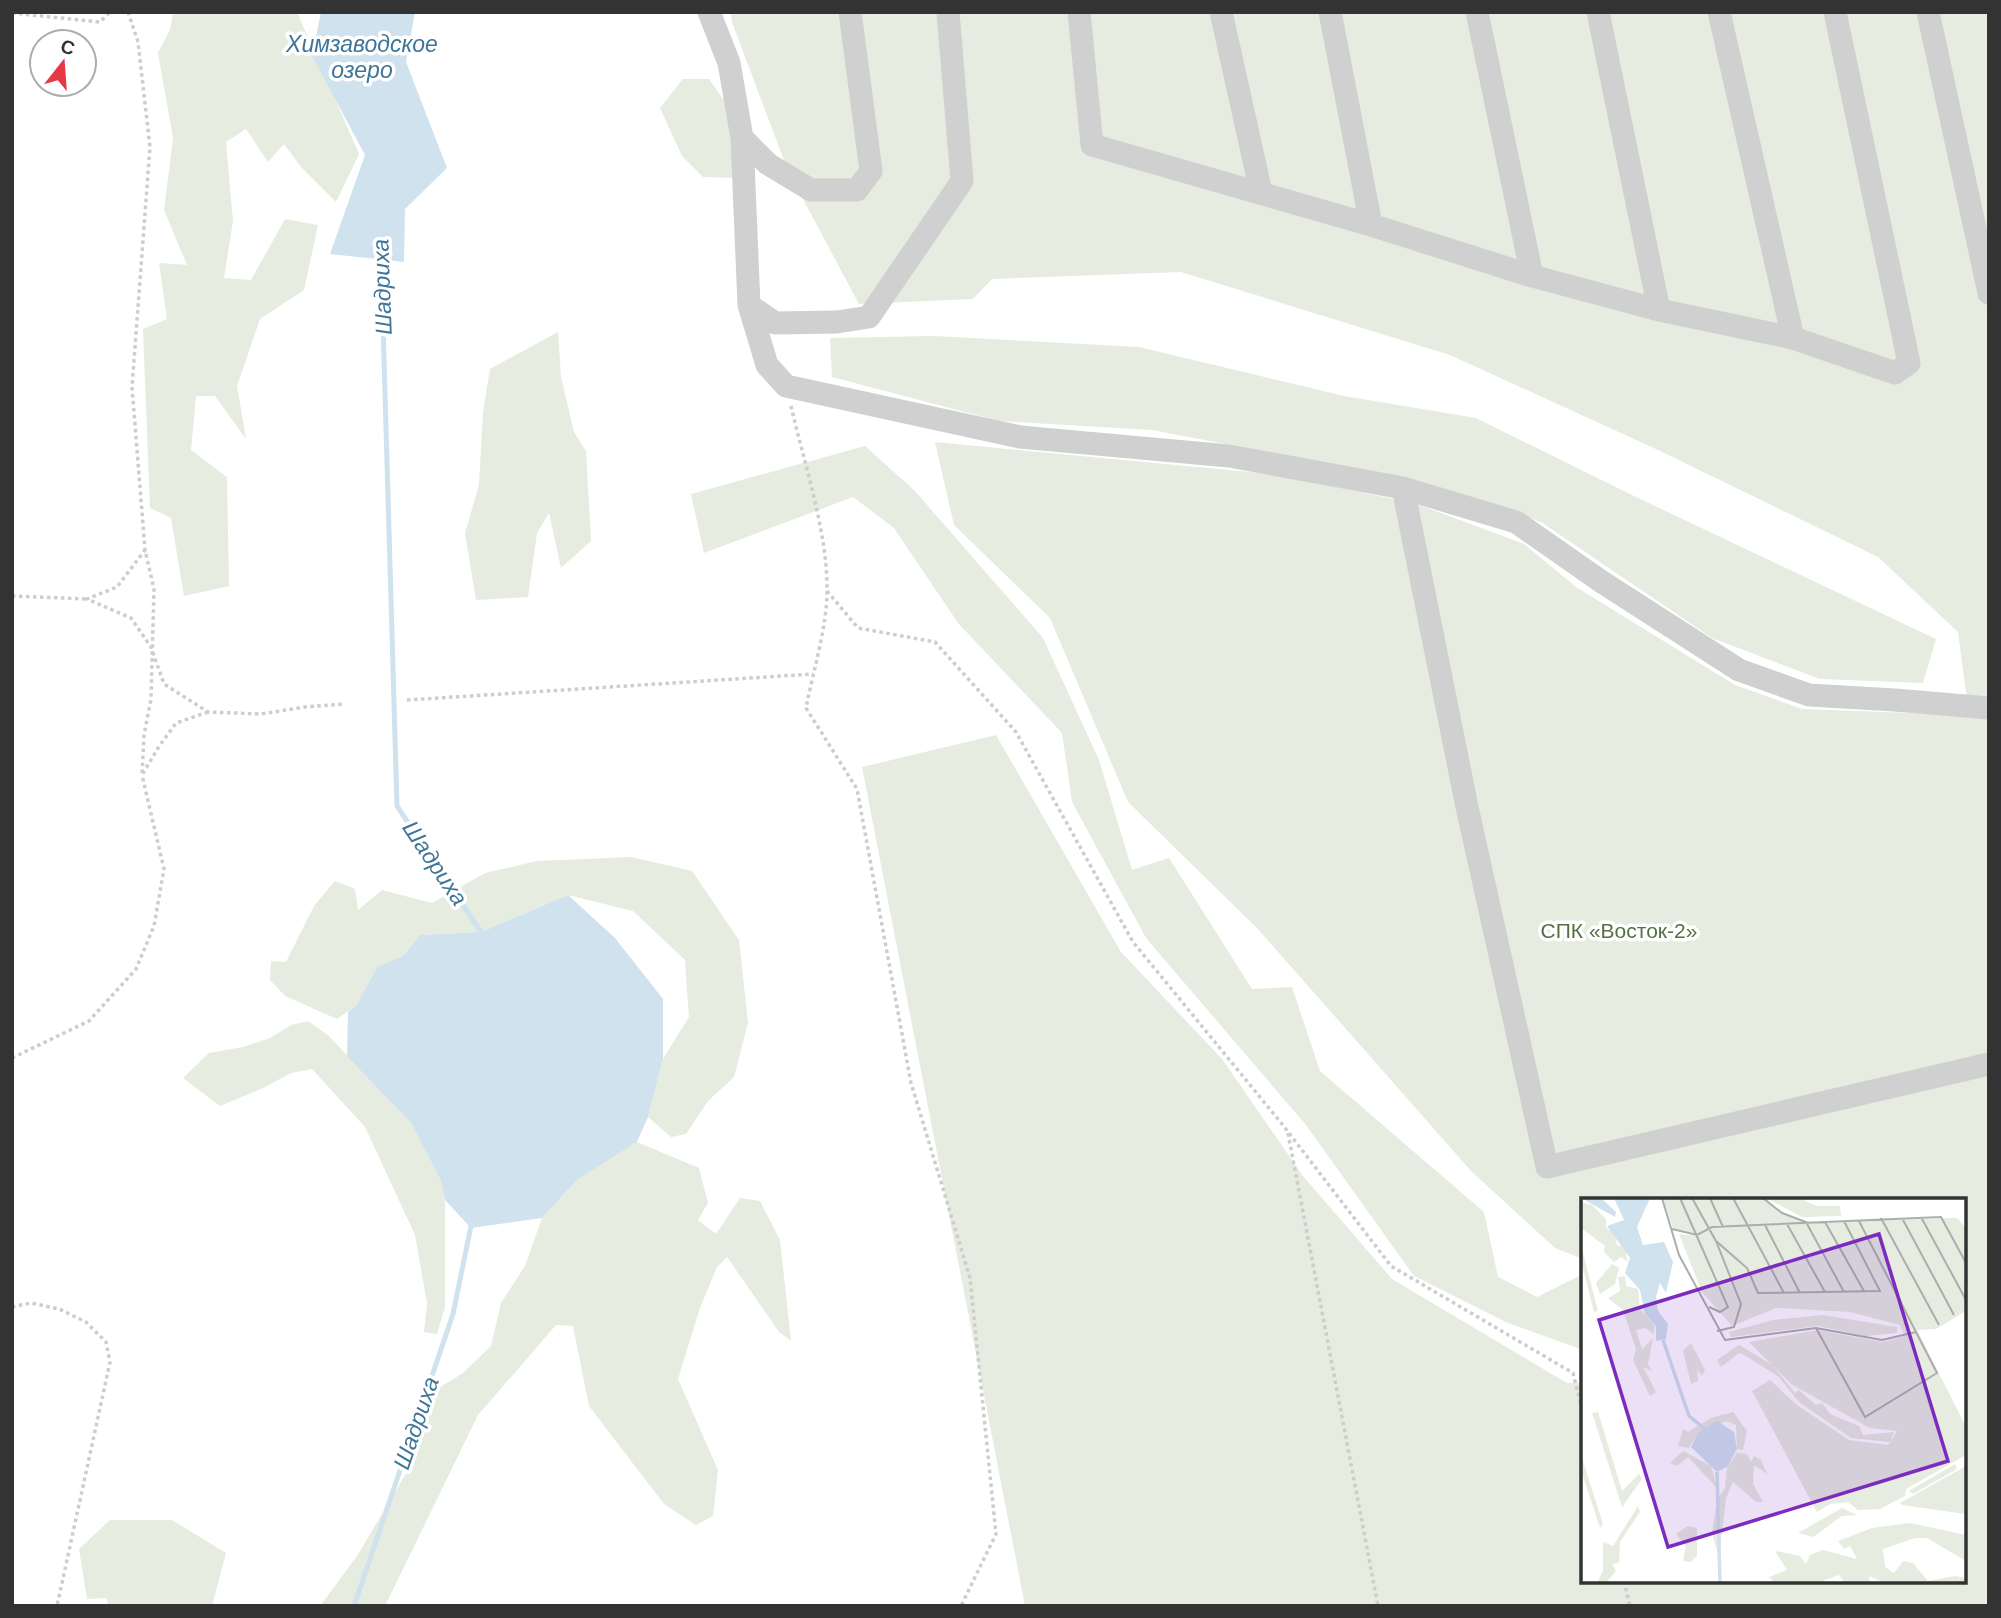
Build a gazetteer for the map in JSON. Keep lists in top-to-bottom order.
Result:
{
  "water": ["Химзаводское озеро", "Шадриха"],
  "parks": ["СПК «Восток-2»"],
  "north": "top"
}
